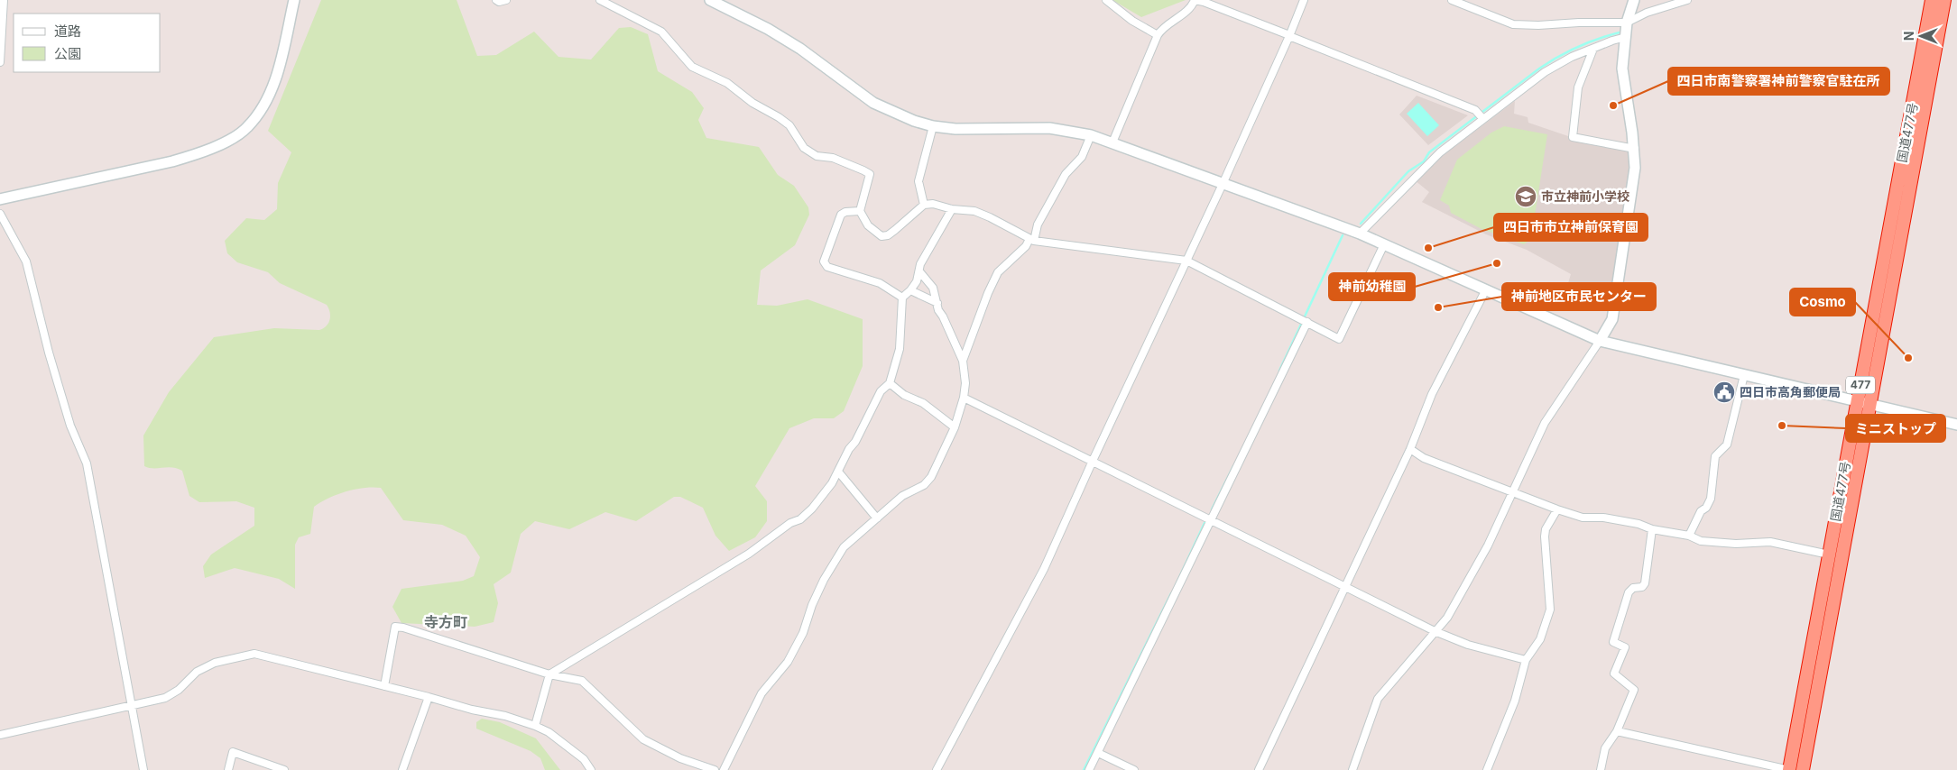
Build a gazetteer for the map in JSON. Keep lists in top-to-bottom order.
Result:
{
  "streets": {
    "highway": ["国道477号", "477"]
  },
  "districts": ["寺方町"],
  "places": {
    "other": [
      "四日市南警察署神前警察官駐在所",
      "四日市市立神前保育園",
      "神前幼稚園",
      "神前地区市民センター",
      "Cosmo",
      "ミニストップ"
    ],
    "school or university": ["市立神前小学校"],
    "public building": ["四日市高角郵便局"]
  },
  "legend": ["道路", "公園"],
  "north": "left"
}
